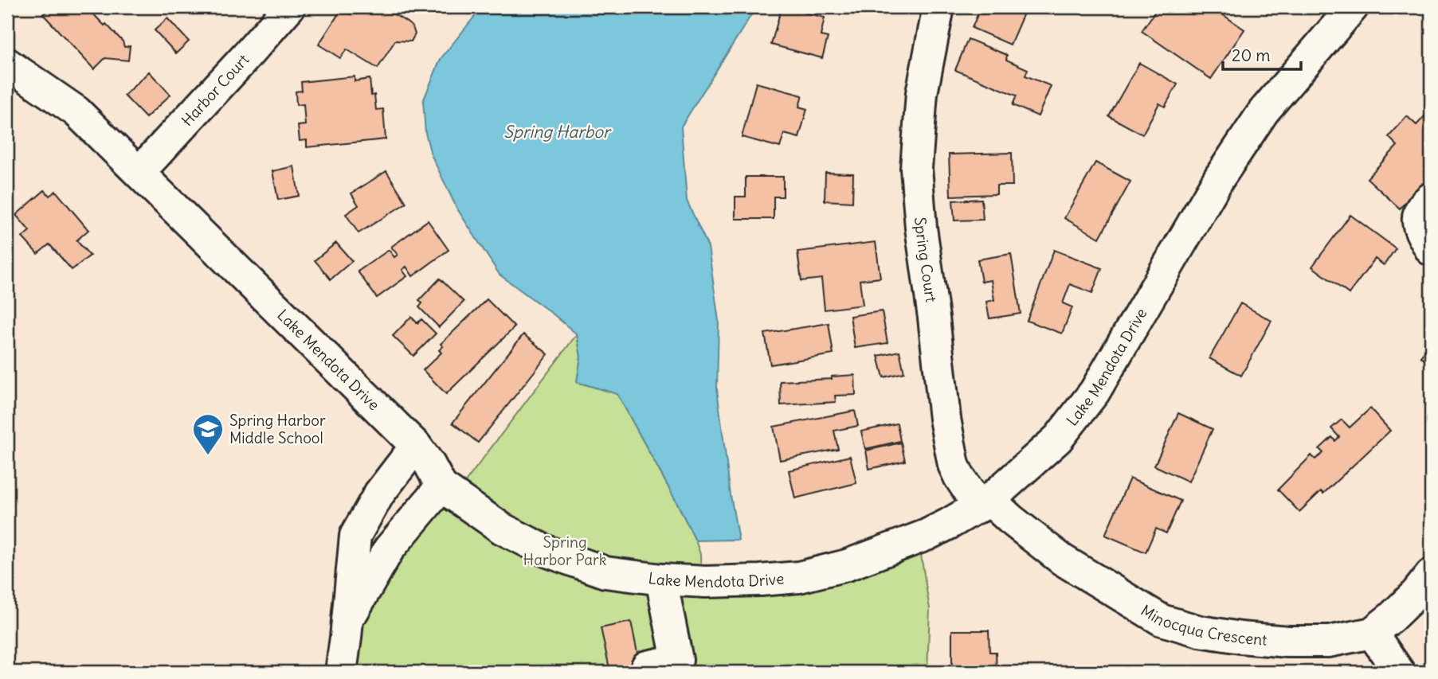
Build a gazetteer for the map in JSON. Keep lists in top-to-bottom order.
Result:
{
  "streets": {
    "street": [
      "Harbor Court",
      "Spring Court",
      "Lake Mendota Drive",
      "Minocqua Crescent"
    ]
  },
  "crossings": [
    ["Harbor Court", "Lake Mendota Drive"],
    ["Spring Court", "Lake Mendota Drive"],
    ["Spring Court", "Minocqua Crescent"],
    ["Lake Mendota Drive", "Minocqua Crescent"]
  ],
  "water": ["Spring Harbor"],
  "parks": ["Spring Harbor Park"],
  "places": {
    "school or university": ["Spring Harbor Middle School"]
  },
  "scale_bar": "20 m"
}
